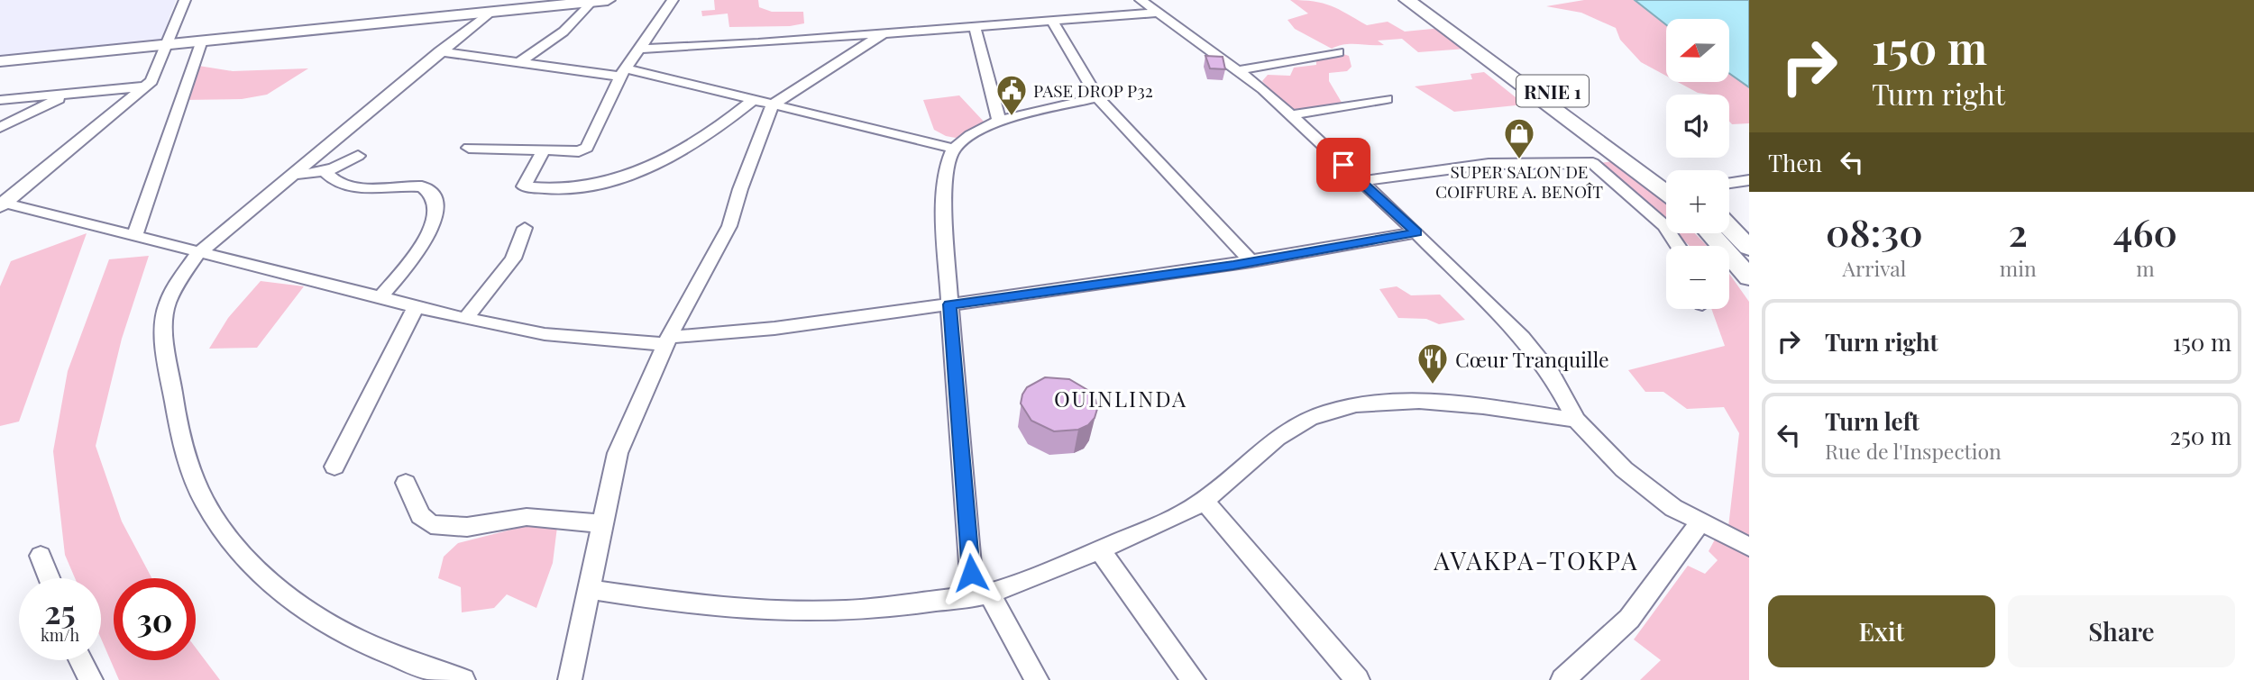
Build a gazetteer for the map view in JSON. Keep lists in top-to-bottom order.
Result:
{
  "streets": {
    "highway": ["RNIE 1"]
  },
  "districts": ["OUINLINDA", "AVAKPA-TOKPA"],
  "places": {
    "public building": ["PASE DROP P32"],
    "shop": ["SUPER SALON DE COIFFURE A. BENOÎT"],
    "restaurant": ["Cœur Tranquille"]
  },
  "north": "left",
  "page": {
    "turn": ["150 m", "Turn right"],
    "map_buttons": ["+", "−"],
    "then": "Then",
    "eta": [
      "08:30",
      "Arrival",
      "2",
      "min",
      "460",
      "m"
    ],
    "list": [
      {
        "name": "Turn right",
        "value": "150 m"
      },
      {
        "name": "Turn left",
        "note": "Rue de l'Inspection",
        "value": "250 m"
      }
    ],
    "speed": "25 km/h",
    "limit": "30",
    "buttons": ["Exit", "Share"]
  }
}
